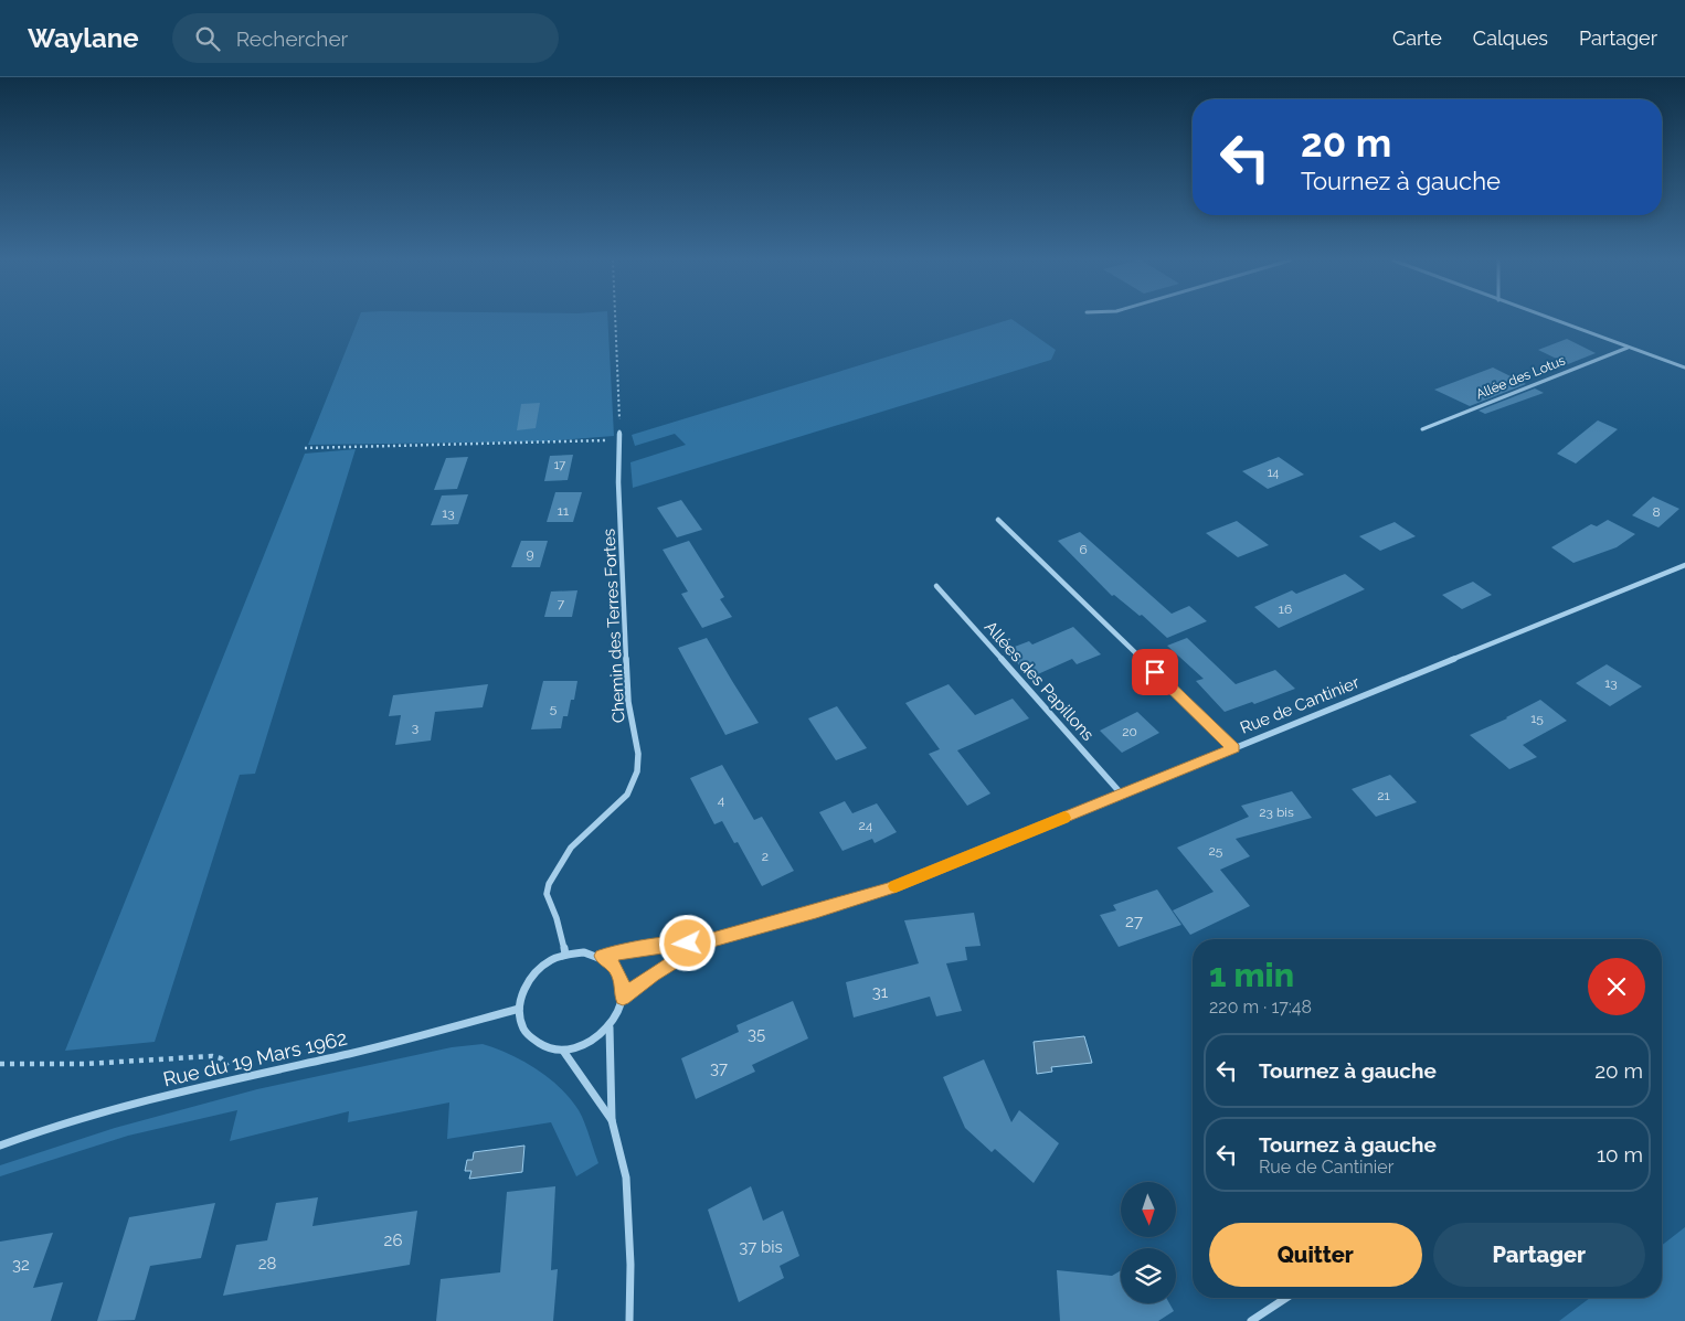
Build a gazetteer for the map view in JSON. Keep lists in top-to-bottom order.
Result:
{
  "streets": {
    "street": [
      "Allée des Lotus",
      "Chemin des Terres Fortes",
      "Allées des Papillons",
      "Rue de Cantinier",
      "Rue du 19 Mars 1962"
    ]
  },
  "crossings": [
    ["Chemin des Terres Fortes", "Rue de Cantinier"],
    ["Chemin des Terres Fortes", "Rue du 19 Mars 1962"],
    ["Allées des Papillons", "Rue de Cantinier"],
    ["Rue de Cantinier", "Rue du 19 Mars 1962"]
  ],
  "house_numbers": [
    "17",
    "14",
    "11",
    "8",
    "13",
    "6",
    "9",
    "7",
    "16",
    "13",
    "5",
    "15",
    "3",
    "20",
    "21",
    "4",
    "23 bis",
    "24",
    "25",
    "2",
    "27",
    "31",
    "35",
    "37",
    "26",
    "37 bis",
    "28",
    "32"
  ],
  "north": "bottom",
  "page": {
    "header": "Waylane",
    "search": "Rechercher",
    "nav": ["Carte", "Calques", "Partager"],
    "turn": ["20 m", "Tournez à gauche"],
    "heading": ["1 min", "220 m · 17:48"],
    "list": [
      {
        "name": "Tournez à gauche",
        "value": "20 m"
      },
      {
        "name": "Tournez à gauche",
        "note": "Rue de Cantinier",
        "value": "10 m"
      }
    ],
    "buttons": ["Quitter", "Partager"]
  }
}
